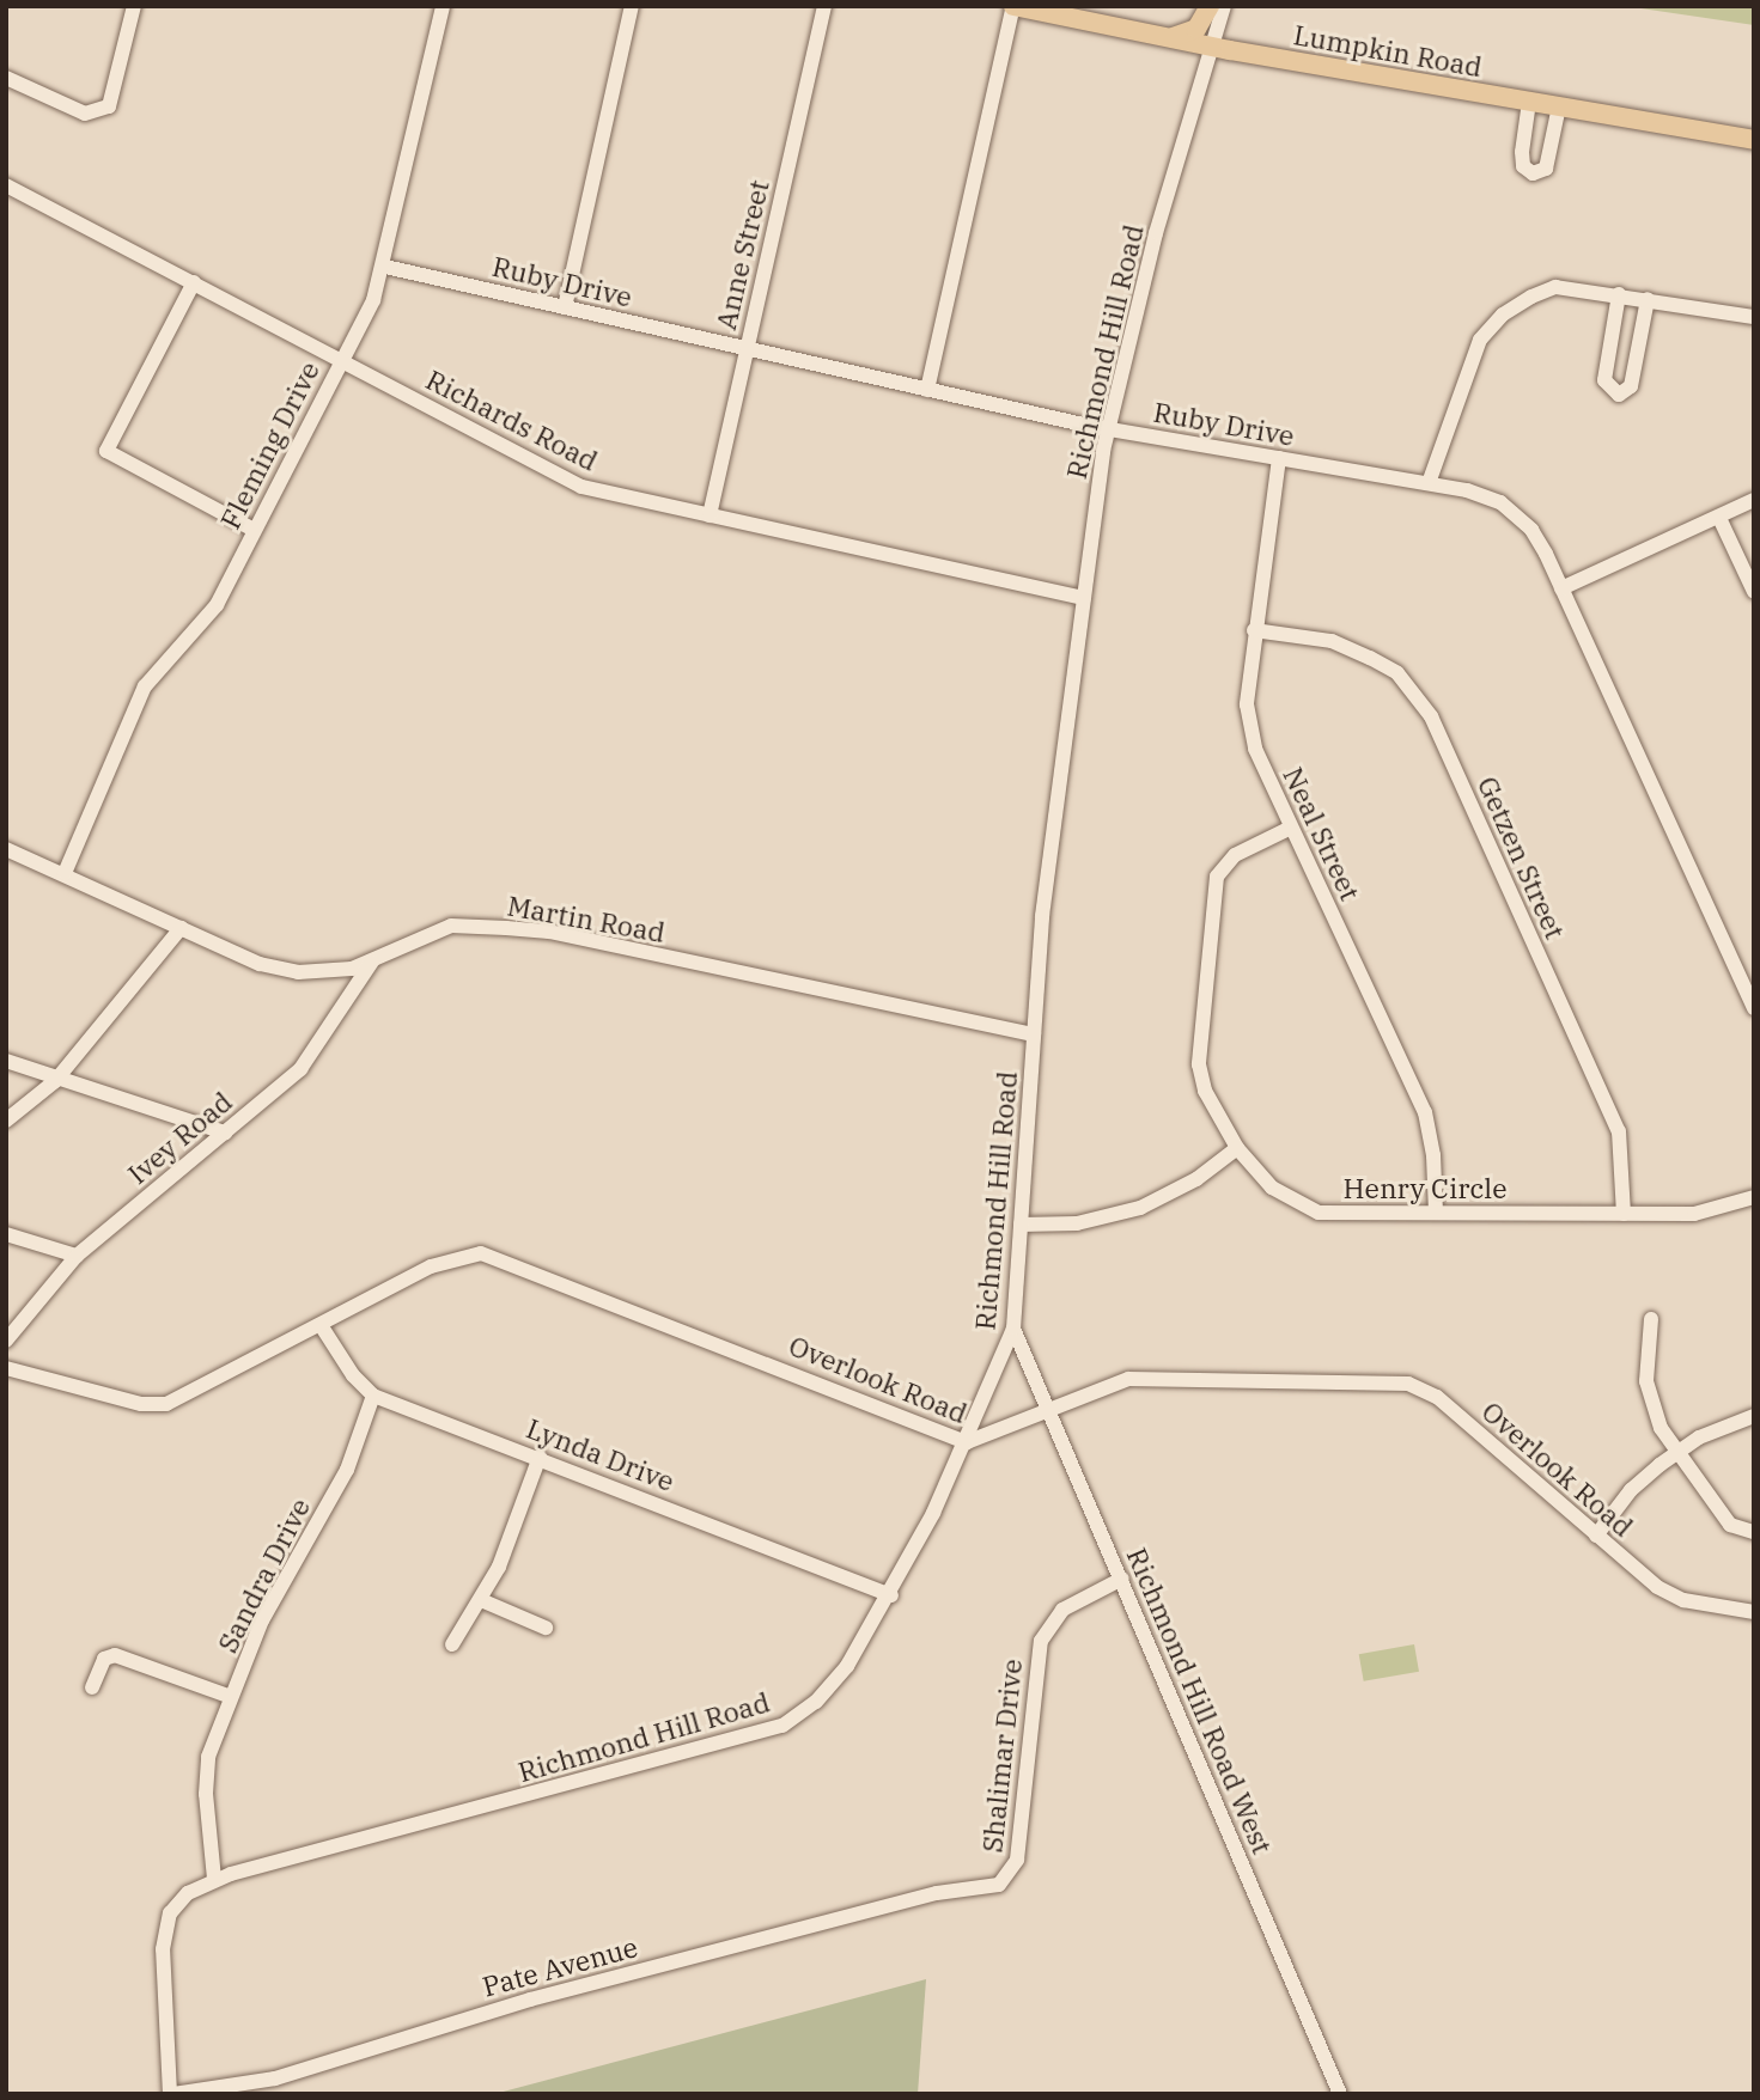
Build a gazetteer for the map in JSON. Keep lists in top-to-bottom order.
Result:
{
  "streets": {
    "main road": ["Lumpkin Road"],
    "street": [
      "Anne Street",
      "Ruby Drive",
      "Richmond Hill Road",
      "Richards Road",
      "Fleming Drive",
      "Neal Street",
      "Getzen Street",
      "Martin Road",
      "Ivey Road",
      "Henry Circle",
      "Overlook Road",
      "Lynda Drive",
      "Sandra Drive",
      "Richmond Hill Road West",
      "Shalimar Drive",
      "Pate Avenue"
    ]
  },
  "crossings": [
    ["Lumpkin Road", "Richmond Hill Road"],
    ["Anne Street", "Ruby Drive"],
    ["Anne Street", "Richards Road"],
    ["Ruby Drive", "Richmond Hill Road"],
    ["Ruby Drive", "Fleming Drive"],
    ["Ruby Drive", "Neal Street"],
    ["Richmond Hill Road", "Richards Road"],
    ["Richmond Hill Road", "Martin Road"],
    ["Richmond Hill Road", "Overlook Road"],
    ["Richmond Hill Road", "Lynda Drive"],
    ["Richmond Hill Road", "Sandra Drive"],
    ["Richmond Hill Road", "Richmond Hill Road West"],
    ["Richmond Hill Road", "Pate Avenue"],
    ["Richards Road", "Fleming Drive"],
    ["Fleming Drive", "Martin Road"],
    ["Neal Street", "Getzen Street"],
    ["Neal Street", "Henry Circle"],
    ["Getzen Street", "Henry Circle"],
    ["Martin Road", "Ivey Road"],
    ["Overlook Road", "Lynda Drive"],
    ["Overlook Road", "Richmond Hill Road West"],
    ["Lynda Drive", "Sandra Drive"],
    ["Richmond Hill Road West", "Shalimar Drive"],
    ["Shalimar Drive", "Pate Avenue"]
  ]
}
